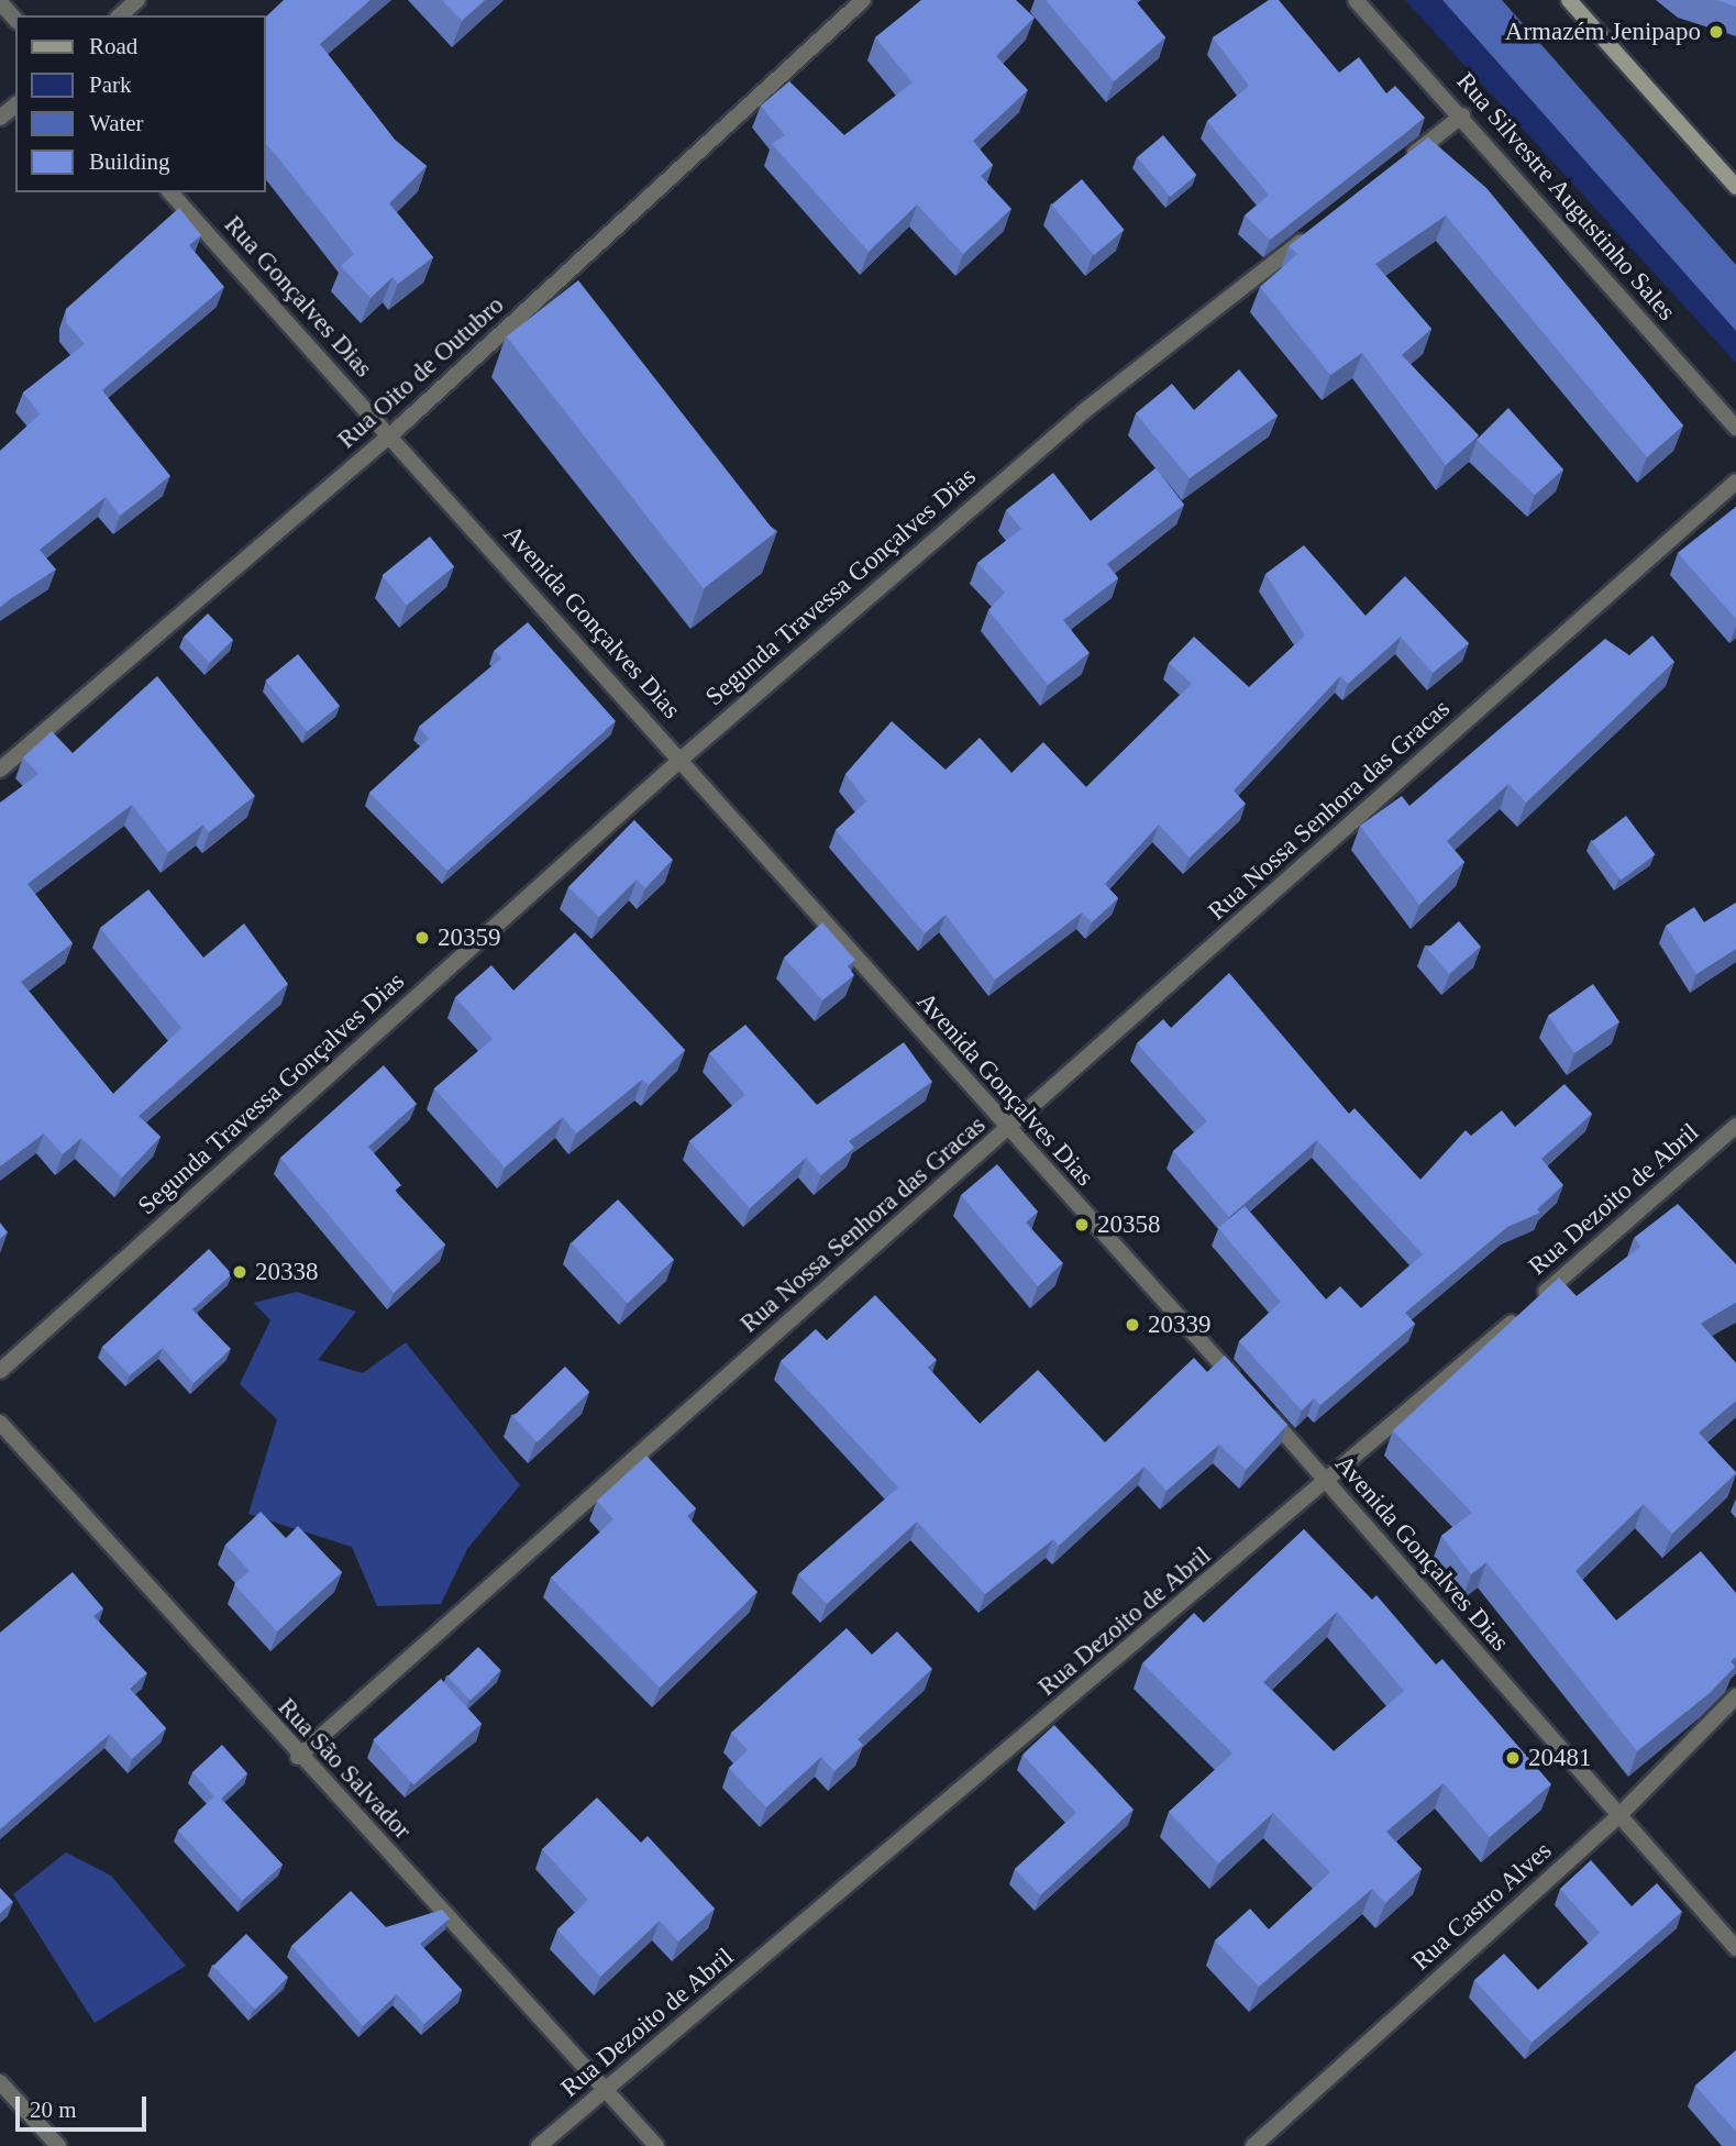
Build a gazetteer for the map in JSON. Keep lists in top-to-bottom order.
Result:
{
  "streets": {
    "street": [
      "Rua Silvestre Augustinho Sales",
      "Rua Gonçalves Dias",
      "Rua Oito de Outubro",
      "Segunda Travessa Gonçalves Dias",
      "Avenida Gonçalves Dias",
      "Rua Nossa Senhora das Gracas",
      "Rua Dezoito de Abril",
      "Rua São Salvador",
      "Rua Castro Alves"
    ]
  },
  "crossings": [
    ["Rua Gonçalves Dias", "Rua Oito de Outubro"],
    ["Rua Gonçalves Dias", "Avenida Gonçalves Dias"],
    ["Rua Oito de Outubro", "Avenida Gonçalves Dias"],
    ["Segunda Travessa Gonçalves Dias", "Avenida Gonçalves Dias"],
    ["Avenida Gonçalves Dias", "Rua Nossa Senhora das Gracas"],
    ["Avenida Gonçalves Dias", "Rua Dezoito de Abril"],
    ["Avenida Gonçalves Dias", "Rua Castro Alves"],
    ["Rua Nossa Senhora das Gracas", "Rua São Salvador"],
    ["Rua Dezoito de Abril", "Rua São Salvador"]
  ],
  "places": [
    "Armazém Jenipapo",
    "20359",
    "20358",
    "20338",
    "20339",
    "20481"
  ],
  "legend": [
    "Road",
    "Park",
    "Water",
    "Building"
  ],
  "scale_bar": "20 m"
}
